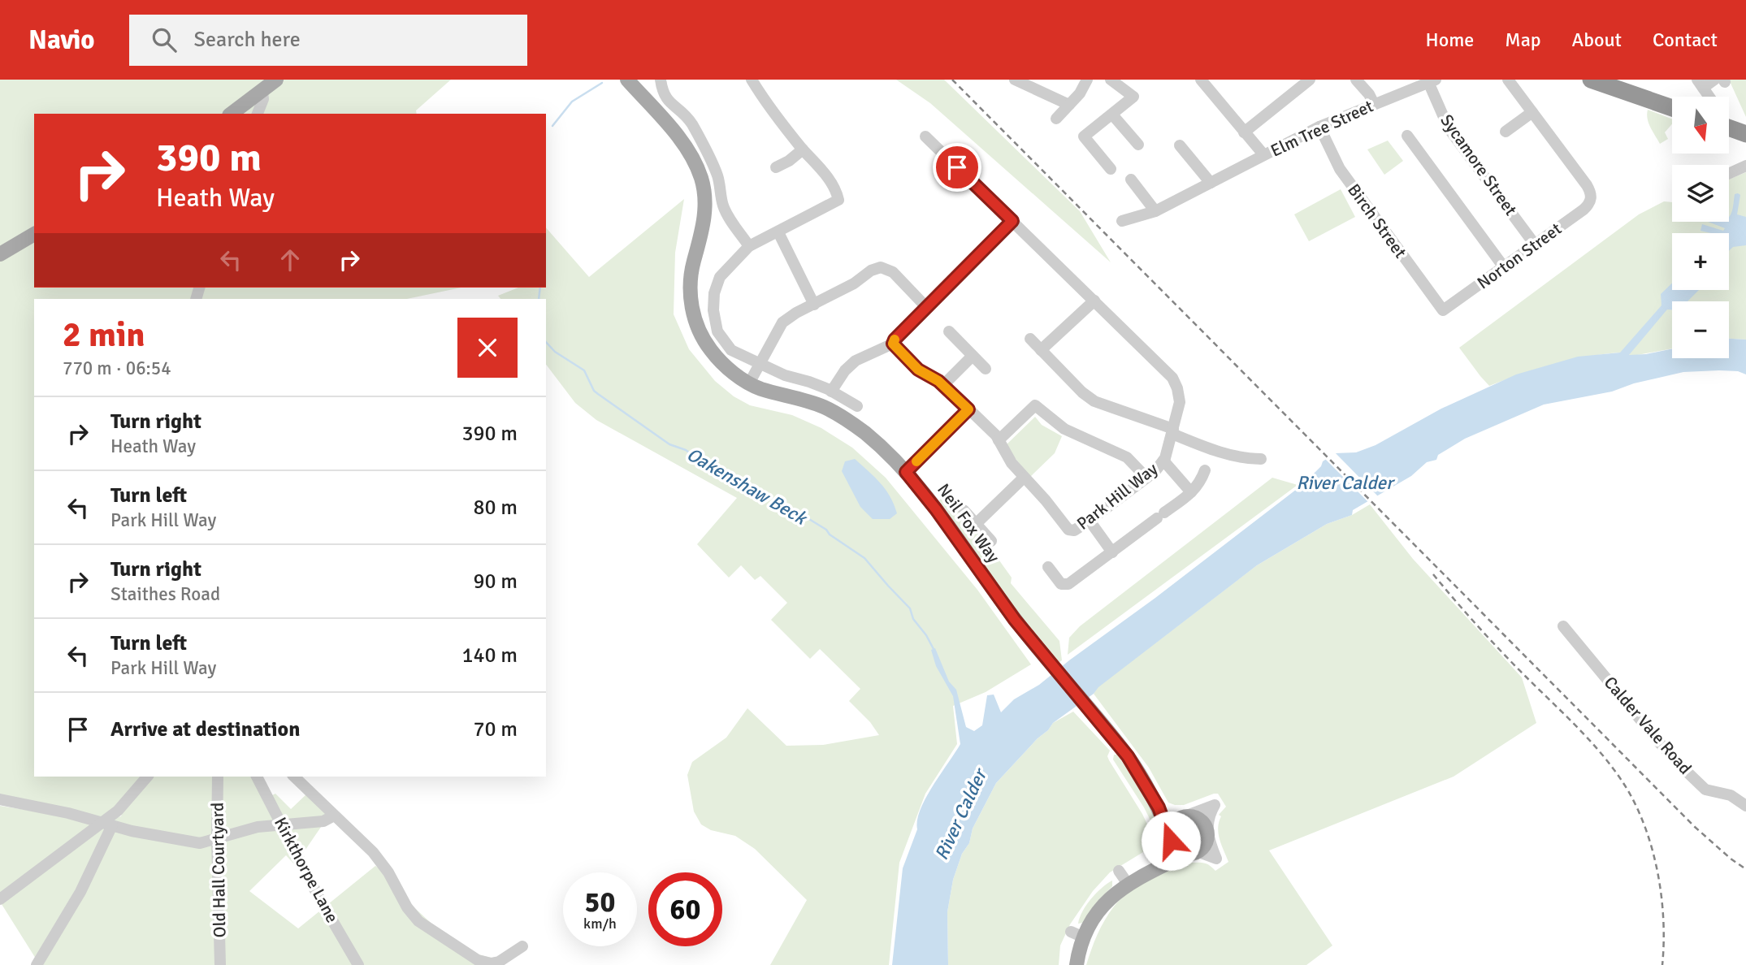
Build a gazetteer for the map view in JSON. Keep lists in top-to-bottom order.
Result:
{
  "streets": {
    "main road": ["Neil Fox Way"],
    "street": [
      "Elm Tree Street",
      "Sycamore Street",
      "Birch Street",
      "Norton Street",
      "Park Hill Way",
      "Calder Vale Road",
      "Old Hall Courtyard",
      "Kirkthorpe Lane"
    ]
  },
  "crossings": [
    ["Elm Tree Street", "Sycamore Street"],
    ["Elm Tree Street", "Birch Street"],
    ["Sycamore Street", "Norton Street"],
    ["Birch Street", "Norton Street"]
  ],
  "water": ["River Calder", "Oakenshaw Beck"],
  "north": "bottom",
  "page": {
    "header": "Navio",
    "search": "Search here",
    "nav": [
      "Home",
      "Map",
      "About",
      "Contact"
    ],
    "map_buttons": ["+", "−"],
    "turn": ["390 m", "Heath Way"],
    "heading": ["2 min", "770 m · 06:54"],
    "list": [
      {
        "name": "Turn right",
        "note": "Heath Way",
        "value": "390 m"
      },
      {
        "name": "Turn left",
        "note": "Park Hill Way",
        "value": "80 m"
      },
      {
        "name": "Turn right",
        "note": "Staithes Road",
        "value": "90 m"
      },
      {
        "name": "Turn left",
        "note": "Park Hill Way",
        "value": "140 m"
      },
      {
        "name": "Arrive at destination",
        "value": "70 m"
      }
    ],
    "speed": "50 km/h",
    "limit": "60"
  }
}
